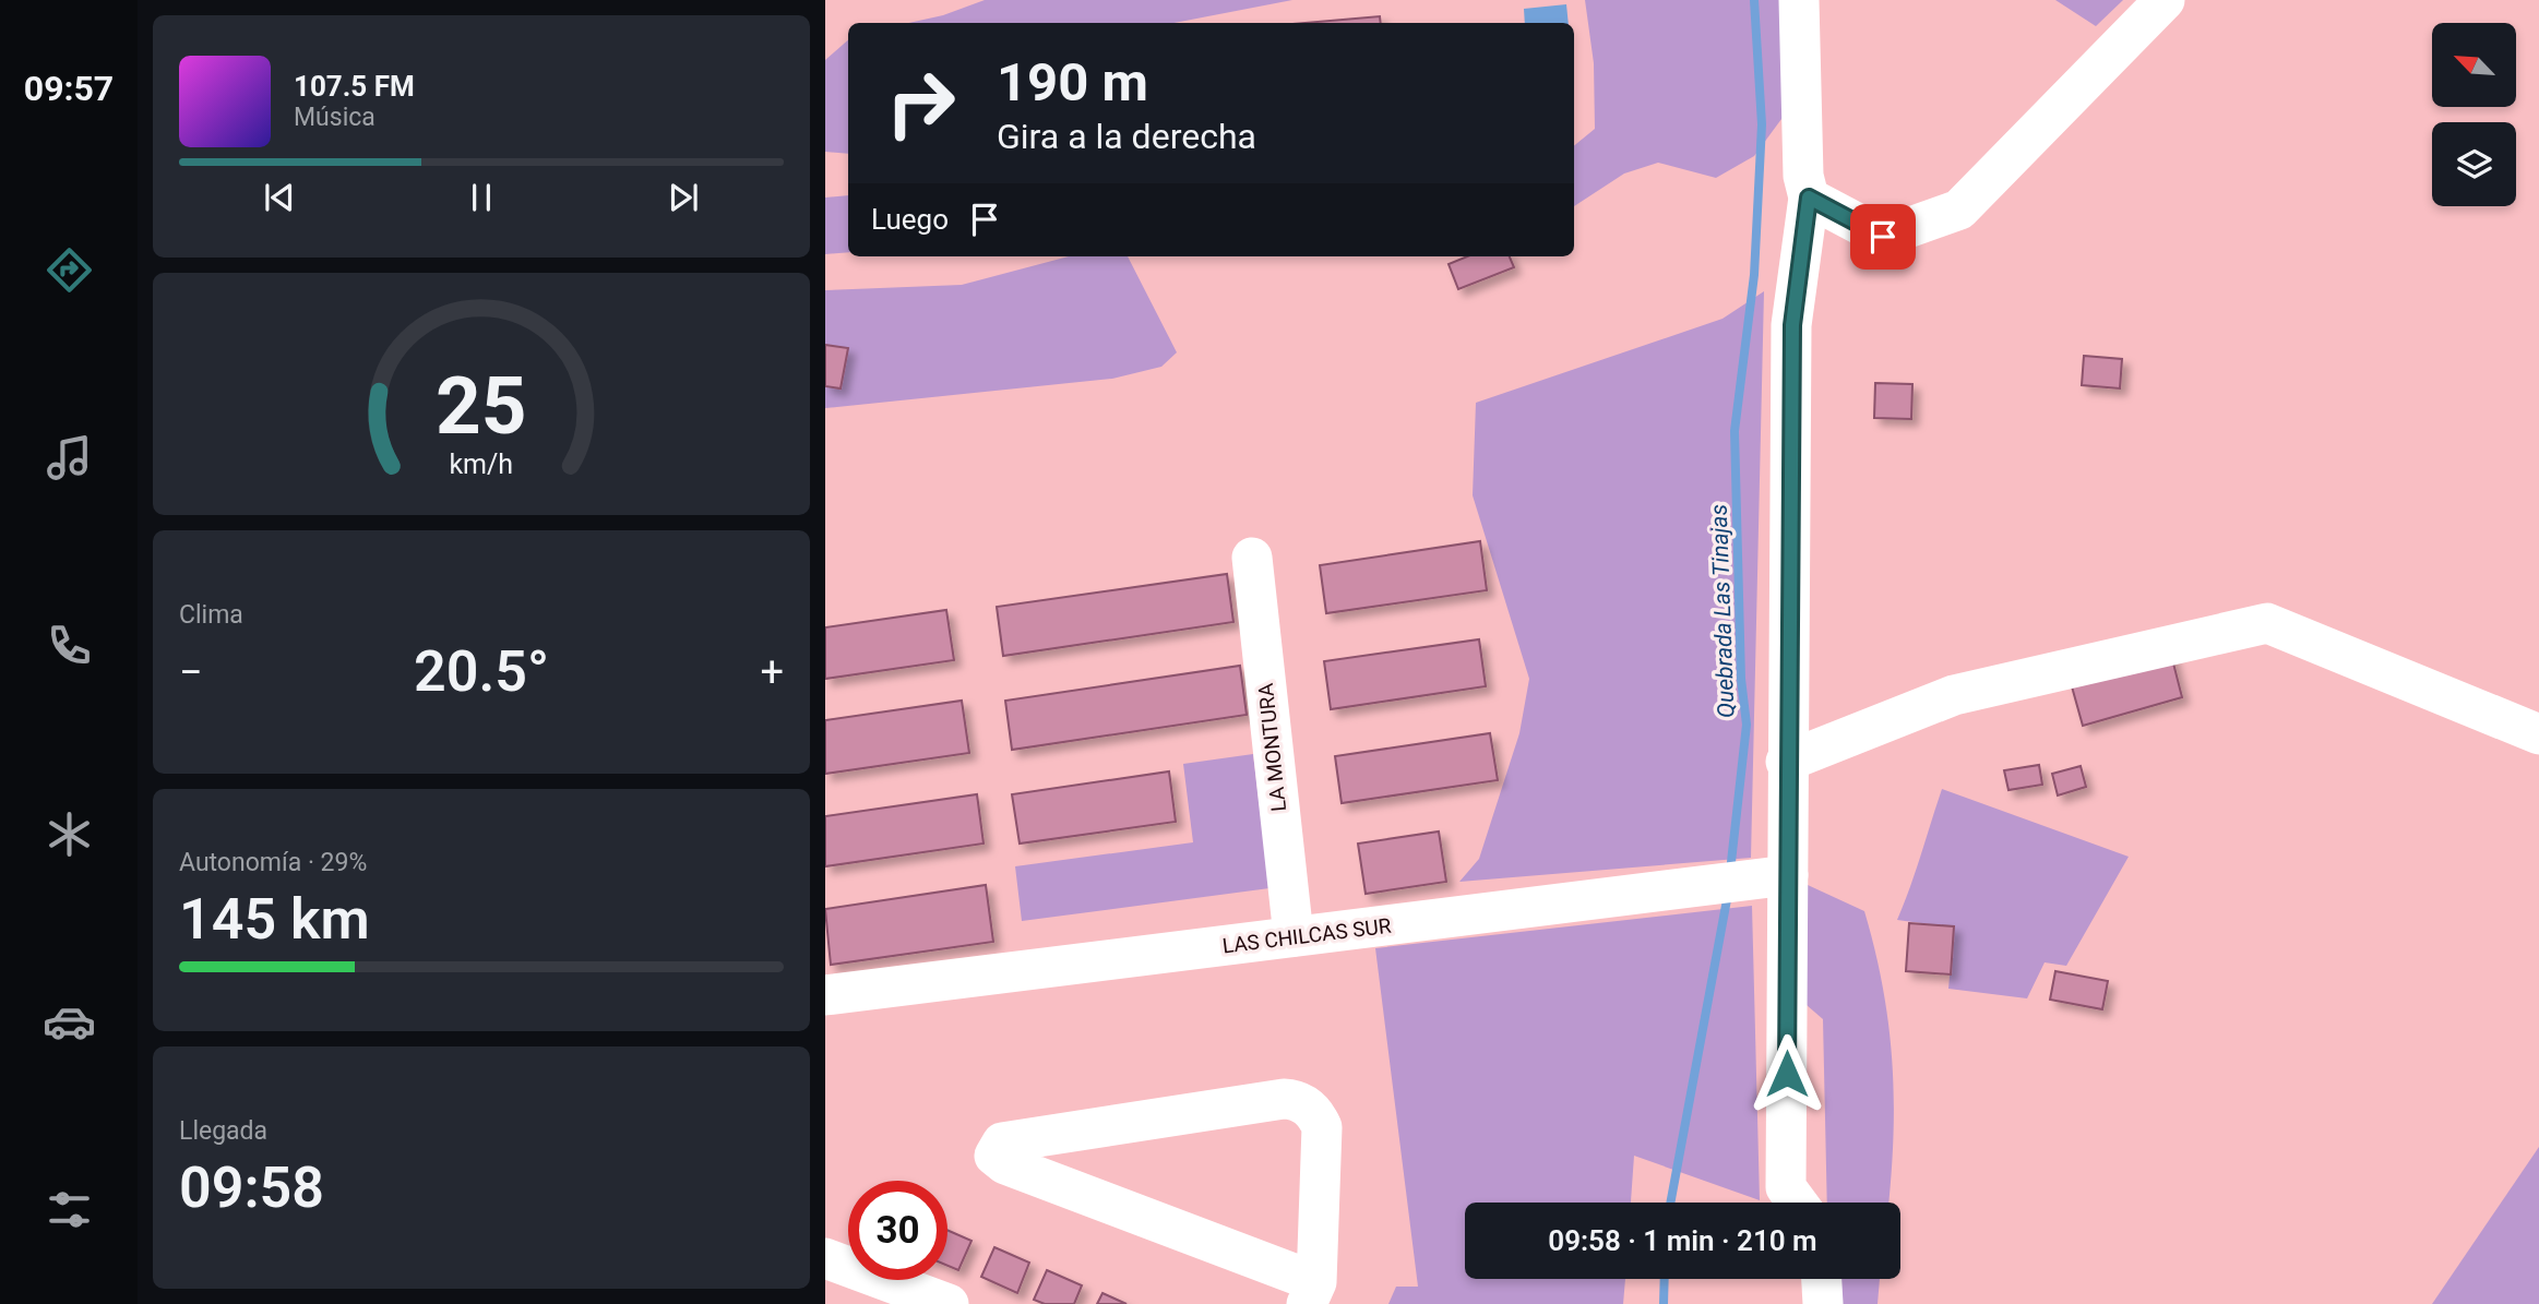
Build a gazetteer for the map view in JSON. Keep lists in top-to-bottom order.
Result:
{
  "streets": {
    "street": ["LA MONTURA", "LAS CHILCAS SUR"]
  },
  "crossings": [
    ["LA MONTURA", "LAS CHILCAS SUR"]
  ],
  "water": ["Quebrada Las Tinajas"],
  "north": "top left",
  "page": {
    "tabs": "09:57",
    "turn": ["190 m", "Gira a la derecha"],
    "song": ["107.5 FM", "Música"],
    "then": "Luego",
    "tile": [
      "Clima",
      ["Autonomía · 29%", "145 km"],
      ["Llegada", "09:58"]
    ],
    "heat": ["−", "20.5°", "+"],
    "limit": "30",
    "trip": "09:58 · 1 min · 210 m",
    "gauge": ["25", "km/h"]
  }
}
